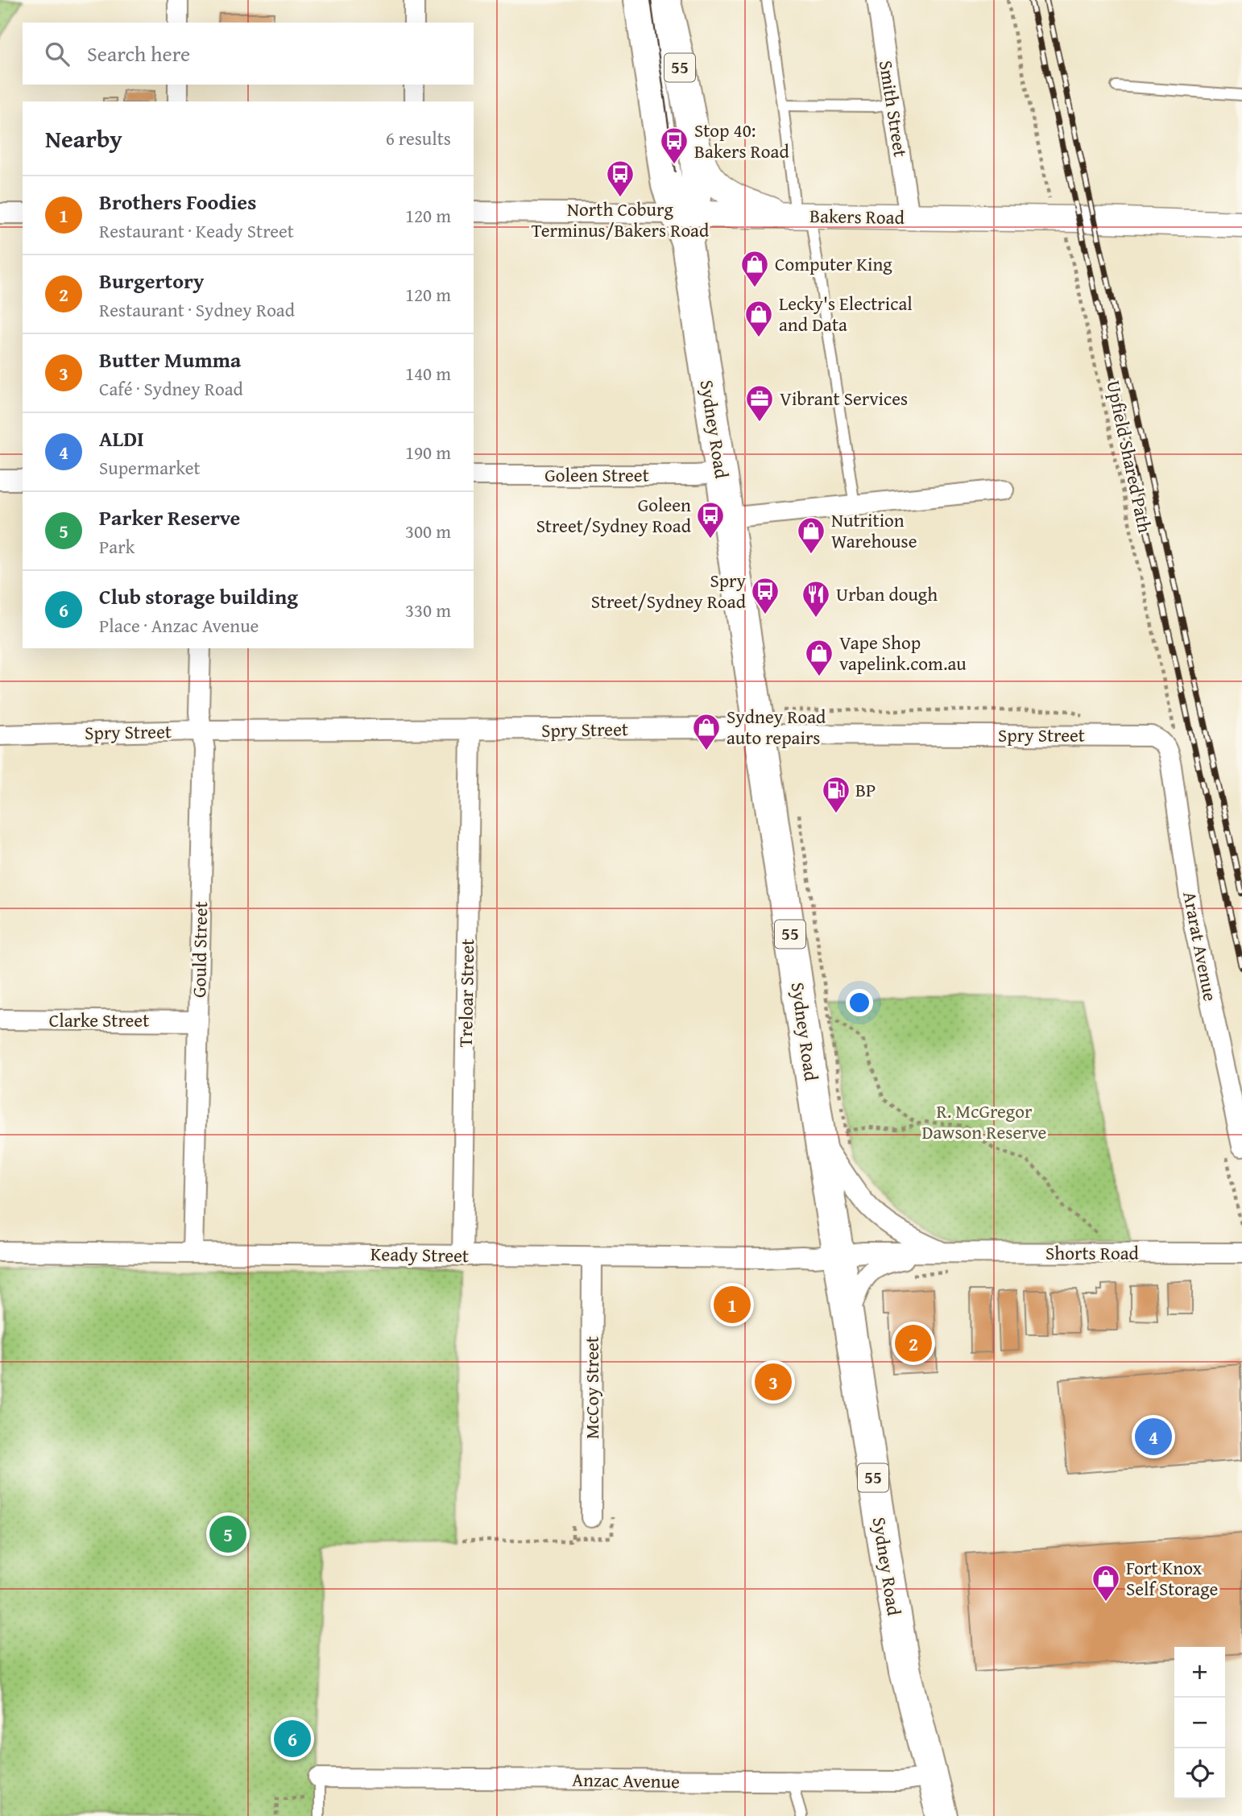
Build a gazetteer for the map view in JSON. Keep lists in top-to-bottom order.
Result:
{
  "streets": {
    "highway": ["55", "Sydney Road"],
    "street": [
      "Smith Street",
      "Bakers Road",
      "Goleen Street",
      "Spry Street",
      "Ararat Avenue",
      "Gould Street",
      "Treloar Street",
      "Clarke Street",
      "Shorts Road",
      "Keady Street",
      "McCoy Street",
      "Anzac Avenue"
    ],
    "path": ["Upfield Shared Path"]
  },
  "crossings": [
    ["Smith Street", "Bakers Road"],
    ["Bakers Road", "Sydney Road"],
    ["Bakers Road", "Upfield Shared Path"],
    ["Sydney Road", "Goleen Street"],
    ["Sydney Road", "Spry Street"],
    ["Sydney Road", "Shorts Road"],
    ["Sydney Road", "Keady Street"],
    ["Sydney Road", "Anzac Avenue"],
    ["Upfield Shared Path", "Spry Street"],
    ["Upfield Shared Path", "Ararat Avenue"],
    ["Spry Street", "Ararat Avenue"],
    ["Spry Street", "Gould Street"],
    ["Spry Street", "Treloar Street"],
    ["Gould Street", "Clarke Street"],
    ["Gould Street", "Keady Street"],
    ["Treloar Street", "Keady Street"],
    ["Shorts Road", "Keady Street"],
    ["Keady Street", "McCoy Street"]
  ],
  "parks": ["R. McGregor Dawson Reserve"],
  "places": {
    "bus stop": [
      "Stop 40: Bakers Road",
      "North Coburg Terminus/Bakers Road",
      "Goleen Street/Sydney Road",
      "Spry Street/Sydney Road"
    ],
    "shop": [
      "Computer King",
      "Lecky's Electrical and Data",
      "Nutrition Warehouse",
      "Vape Shop vapelink.com.au",
      "Sydney Road auto repairs",
      "Fort Knox Self Storage"
    ],
    "office": ["Vibrant Services"],
    "restaurant": ["Urban dough"],
    "fuel station": ["BP"]
  },
  "page": {
    "search": "Search here",
    "heading": ["Nearby", "6 results"],
    "list": [
      {
        "mark": "1",
        "name": "Brothers Foodies",
        "note": "Restaurant · Keady Street",
        "value": "120 m"
      },
      {
        "mark": "2",
        "name": "Burgertory",
        "note": "Restaurant · Sydney Road",
        "value": "120 m"
      },
      {
        "mark": "3",
        "name": "Butter Mumma",
        "note": "Café · Sydney Road",
        "value": "140 m"
      },
      {
        "mark": "4",
        "name": "ALDI",
        "note": "Supermarket",
        "value": "190 m"
      },
      {
        "mark": "5",
        "name": "Parker Reserve",
        "note": "Park",
        "value": "300 m"
      },
      {
        "mark": "6",
        "name": "Club storage building",
        "note": "Place · Anzac Avenue",
        "value": "330 m"
      }
    ],
    "pins": [
      "1",
      "2",
      "3",
      "4",
      "5",
      "6"
    ],
    "map_buttons": ["+", "−"]
  }
}
